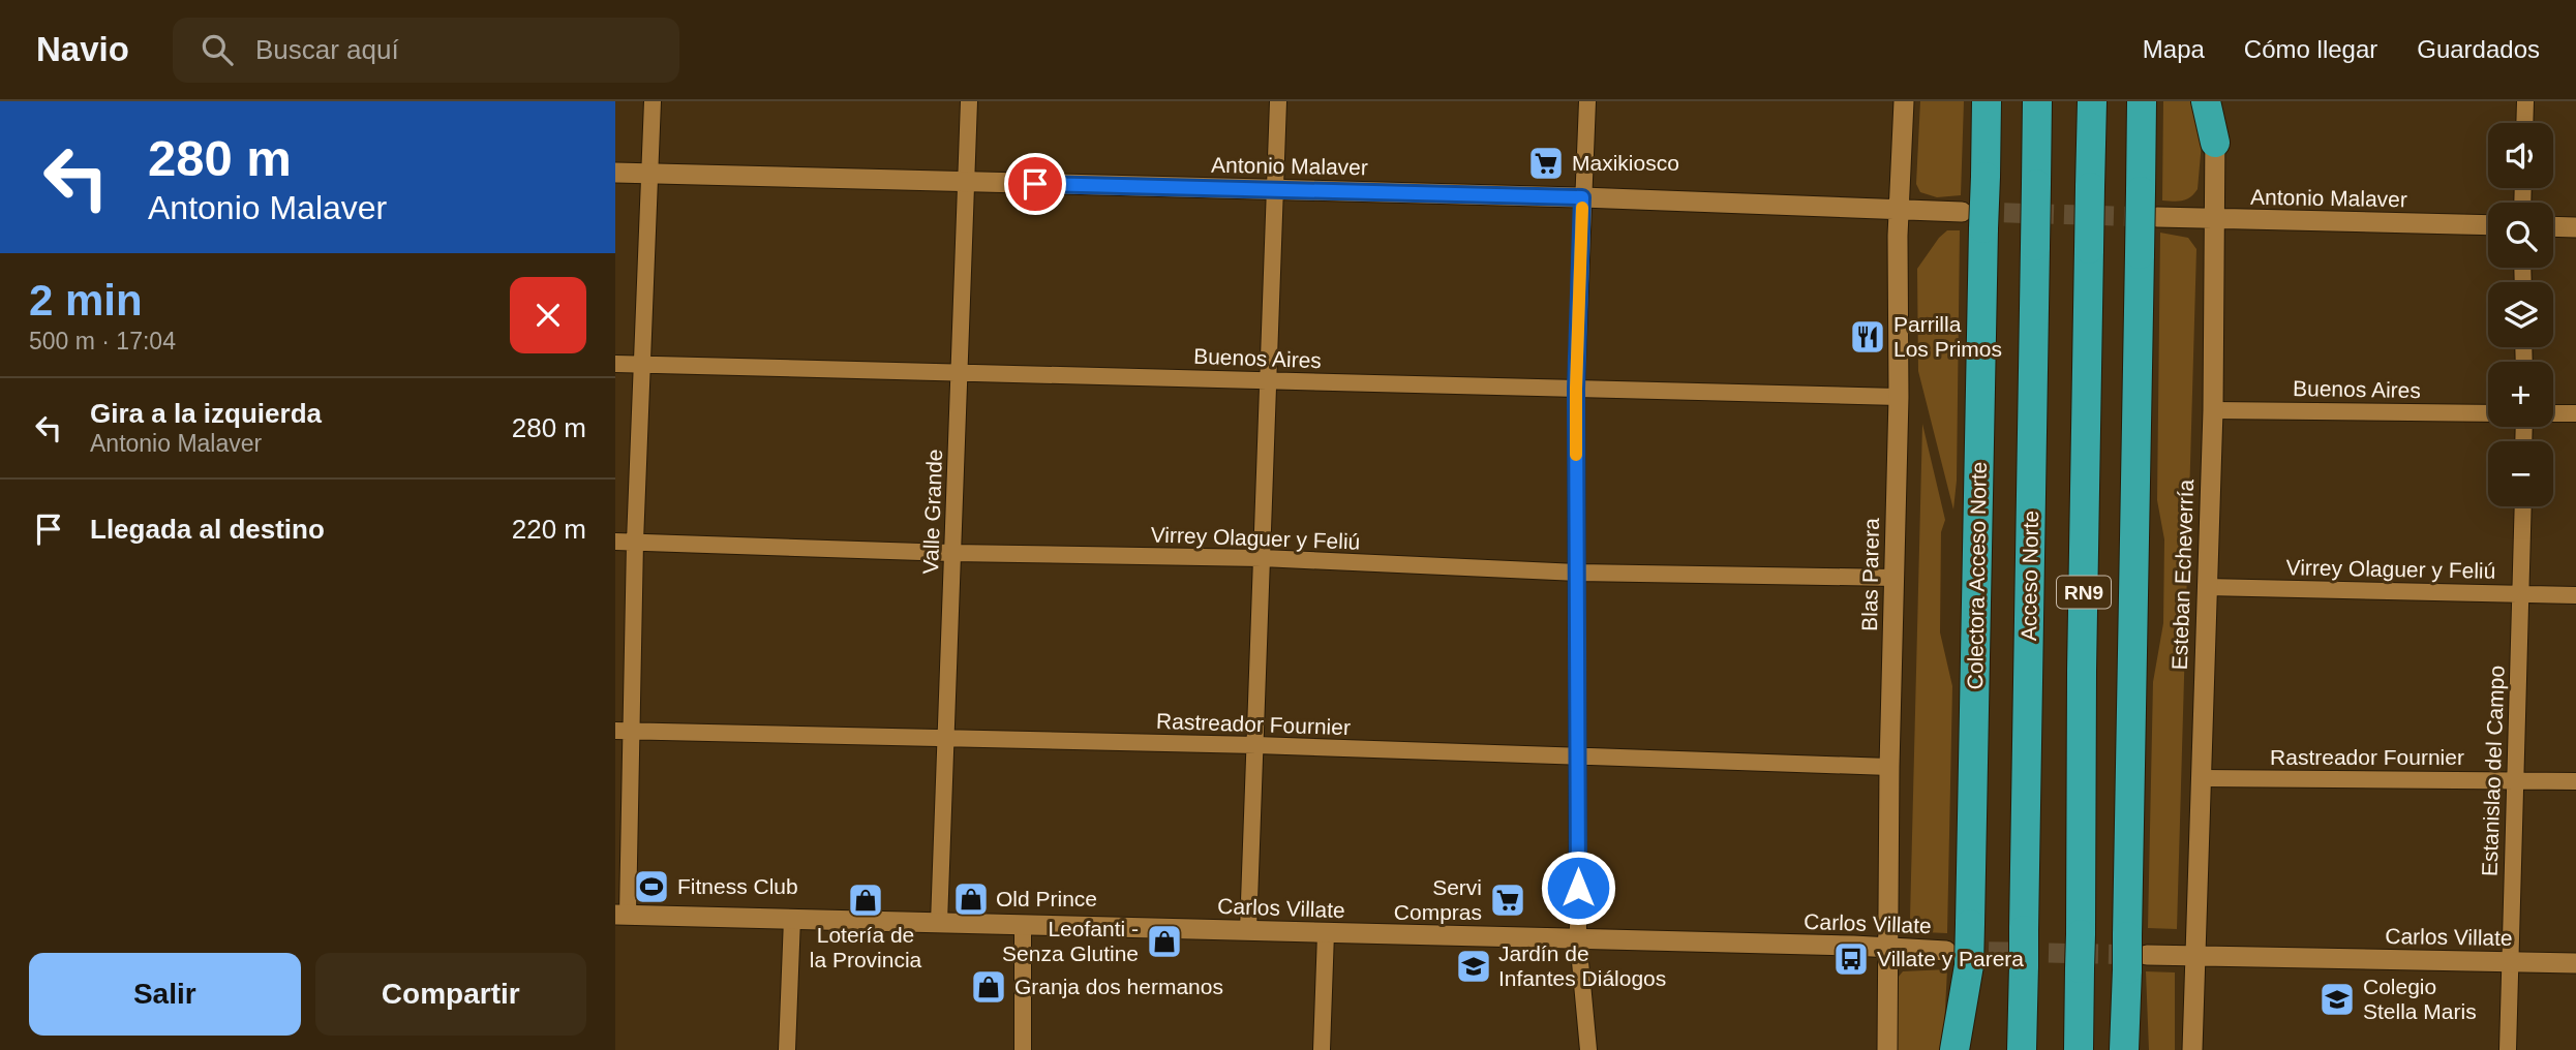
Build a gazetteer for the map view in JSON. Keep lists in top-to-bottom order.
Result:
{
  "streets": {
    "highway": ["Colectora Acceso Norte", "Acceso Norte", "RN9"],
    "street": [
      "Antonio Malaver",
      "Buenos Aires",
      "Valle Grande",
      "Virrey Olaguer y Feliú",
      "Blas Parera",
      "Esteban Echeverría",
      "Rastreador Fournier",
      "Estanislao del Campo",
      "Carlos Villate"
    ]
  },
  "crossings": [
    ["Antonio Malaver", "Valle Grande"],
    ["Antonio Malaver", "Blas Parera"],
    ["Antonio Malaver", "Esteban Echeverría"],
    ["Antonio Malaver", "Colectora Acceso Norte"],
    ["Buenos Aires", "Valle Grande"],
    ["Buenos Aires", "Blas Parera"],
    ["Buenos Aires", "Esteban Echeverría"],
    ["Valle Grande", "Virrey Olaguer y Feliú"],
    ["Valle Grande", "Rastreador Fournier"],
    ["Valle Grande", "Carlos Villate"],
    ["Virrey Olaguer y Feliú", "Blas Parera"],
    ["Virrey Olaguer y Feliú", "Esteban Echeverría"],
    ["Virrey Olaguer y Feliú", "Estanislao del Campo"],
    ["Blas Parera", "Rastreador Fournier"],
    ["Blas Parera", "Carlos Villate"],
    ["Esteban Echeverría", "Rastreador Fournier"],
    ["Esteban Echeverría", "Carlos Villate"],
    ["Colectora Acceso Norte", "Carlos Villate"],
    ["Rastreador Fournier", "Estanislao del Campo"],
    ["Estanislao del Campo", "Carlos Villate"]
  ],
  "places": {
    "supermarket": ["Maxikiosco", "Servi Compras"],
    "restaurant": ["Parrilla Los Primos"],
    "sports": ["Fitness Club"],
    "shop": [
      "Old Prince",
      "Lotería de la Provincia",
      "Leofanti - Senza Glutine",
      "Granja dos hermanos"
    ],
    "bus stop": ["Villate y Parera"],
    "school or university": ["Jardín de Infantes Diálogos", "Colegio Stella Maris"]
  },
  "page": {
    "header": "Navio",
    "search": "Buscar aquí",
    "nav": ["Mapa", "Cómo llegar", "Guardados"],
    "turn": ["280 m", "Antonio Malaver"],
    "map_buttons": ["+", "−"],
    "heading": ["2 min", "500 m · 17:04"],
    "list": [
      {
        "name": "Gira a la izquierda",
        "note": "Antonio Malaver",
        "value": "280 m"
      },
      {
        "name": "Llegada al destino",
        "value": "220 m"
      }
    ],
    "buttons": ["Salir", "Compartir"]
  }
}
